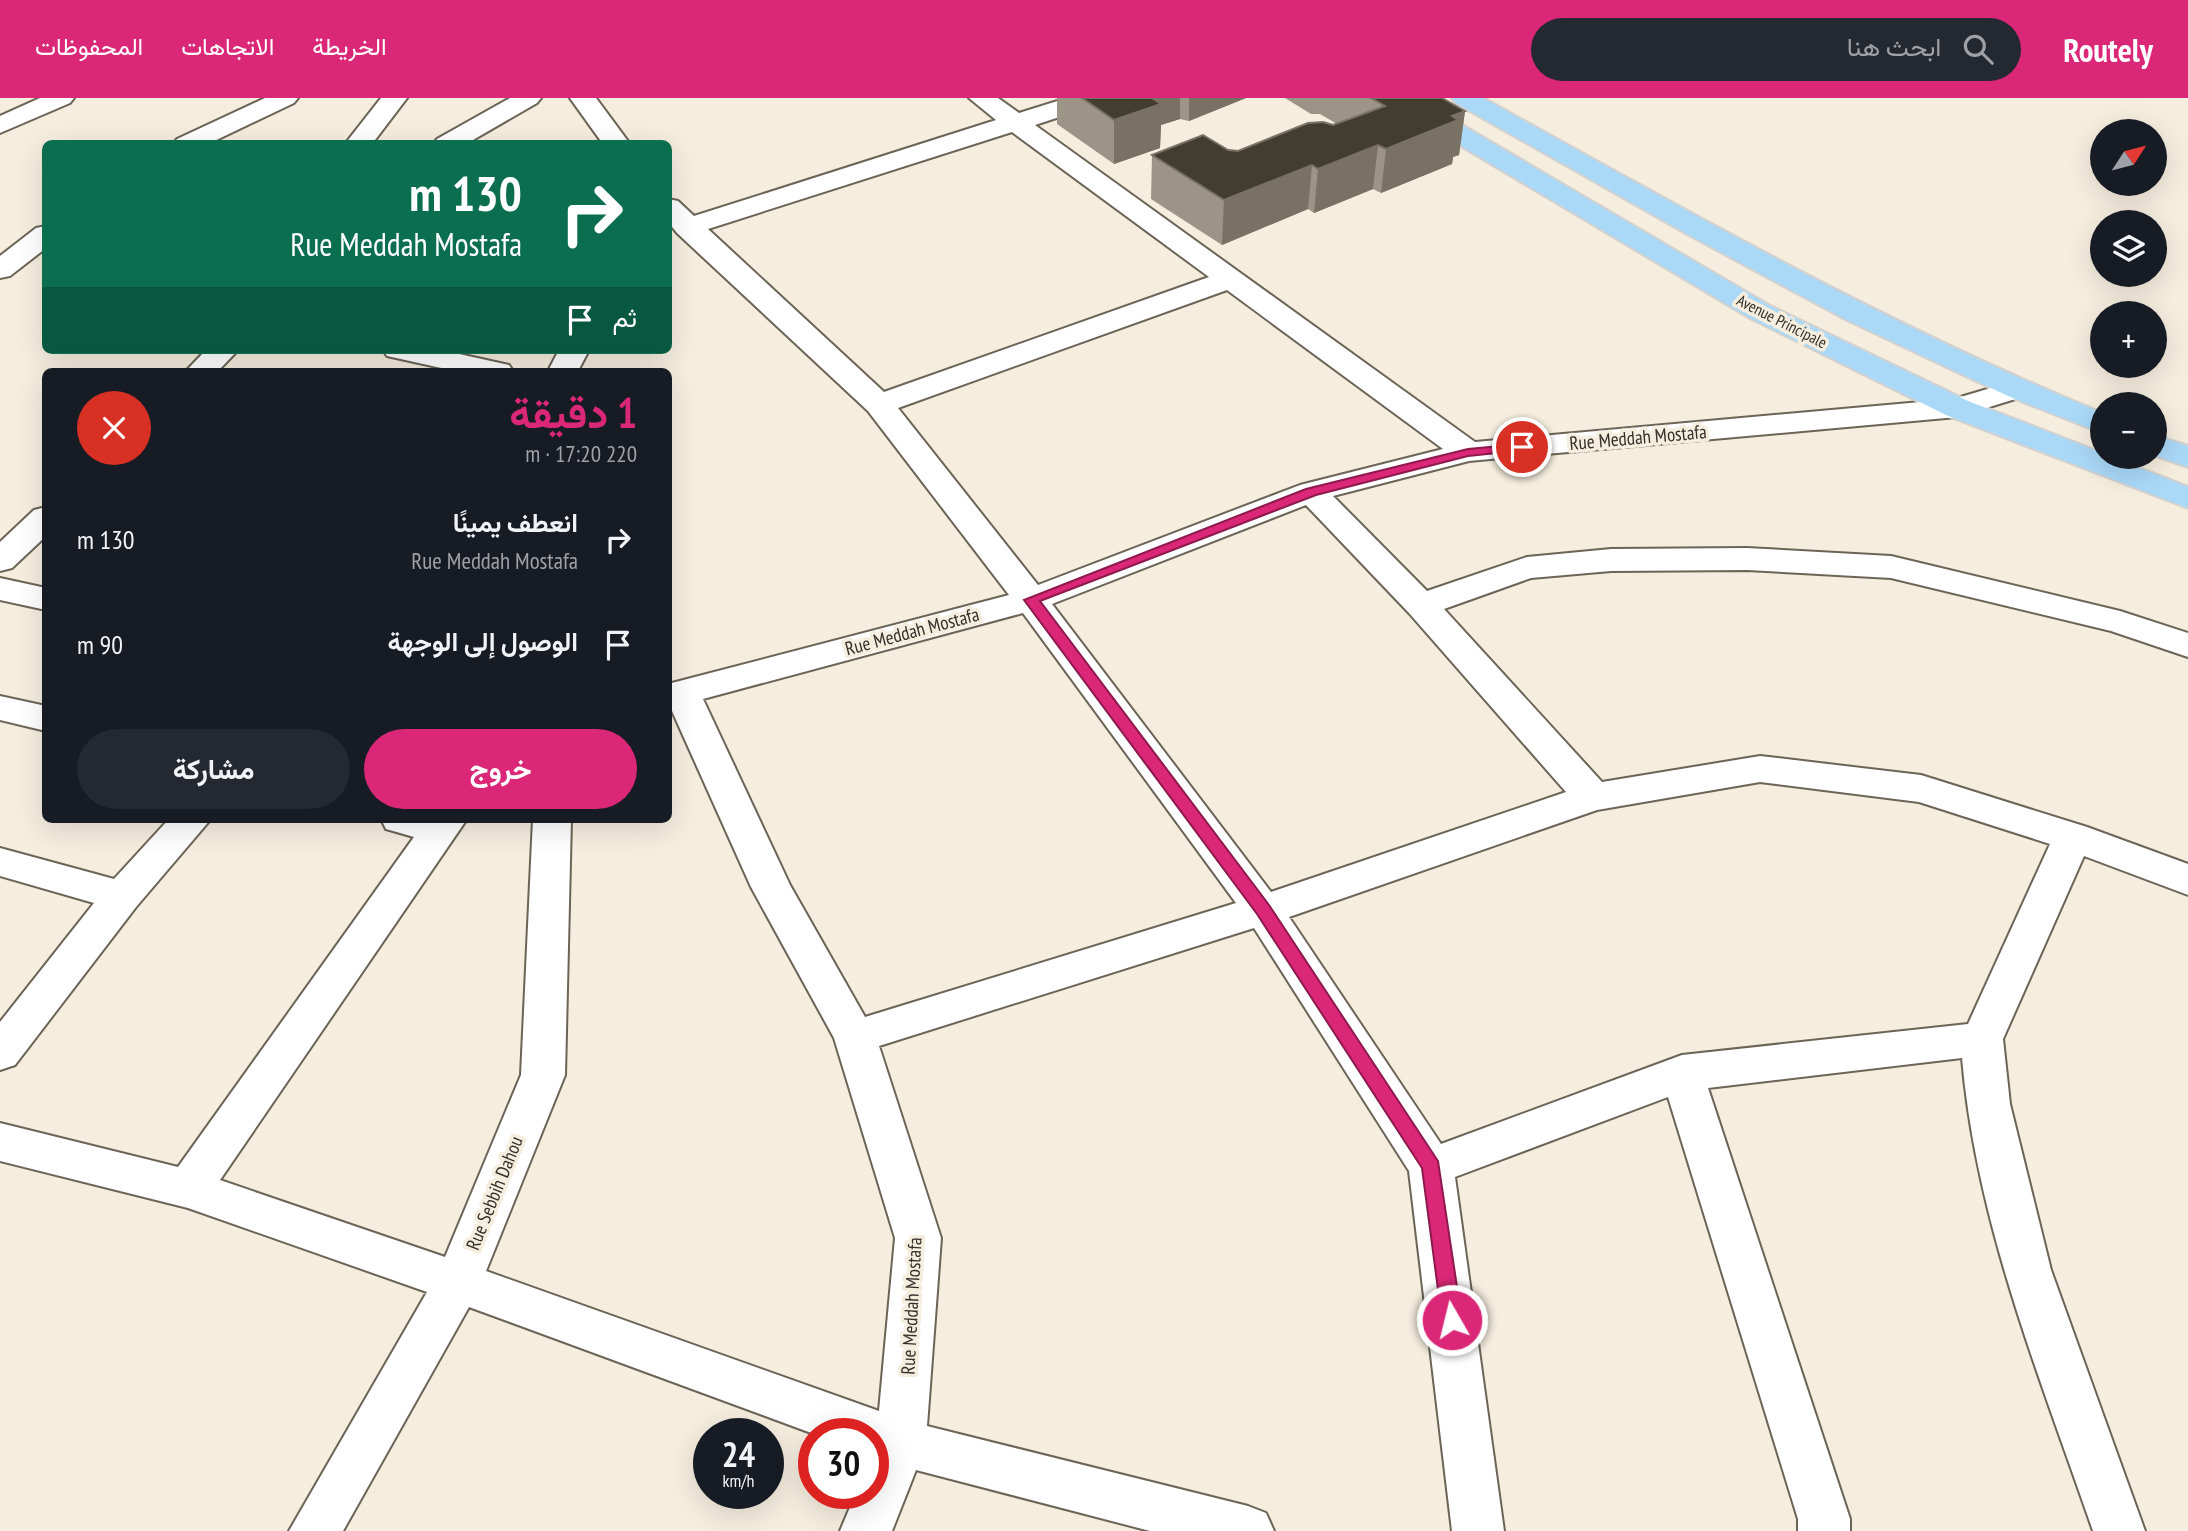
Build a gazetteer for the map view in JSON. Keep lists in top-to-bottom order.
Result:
{
  "streets": {
    "main road": ["Avenue Principale"],
    "street": ["Rue Meddah Mostafa", "Rue Sebbih Dahou"]
  },
  "crossings": [
    ["Avenue Principale", "Rue Meddah Mostafa"]
  ],
  "north": "top right",
  "page": {
    "header": "Routely",
    "search": "ابحث هنا",
    "nav": ["الخريطة", "الاتجاهات", "المحفوظات"],
    "map_buttons": ["+", "−"],
    "turn": ["130 m", "Rue Meddah Mostafa"],
    "then": "ثم",
    "heading": ["1 دقيقة", "220 m · 17:20"],
    "list": [
      {
        "name": "انعطف يمينًا",
        "note": "Rue Meddah Mostafa",
        "value": "130 m"
      },
      {
        "name": "الوصول إلى الوجهة",
        "value": "90 m"
      }
    ],
    "buttons": ["خروج", "مشاركة"],
    "speed": "24 km/h",
    "limit": "30"
  }
}
